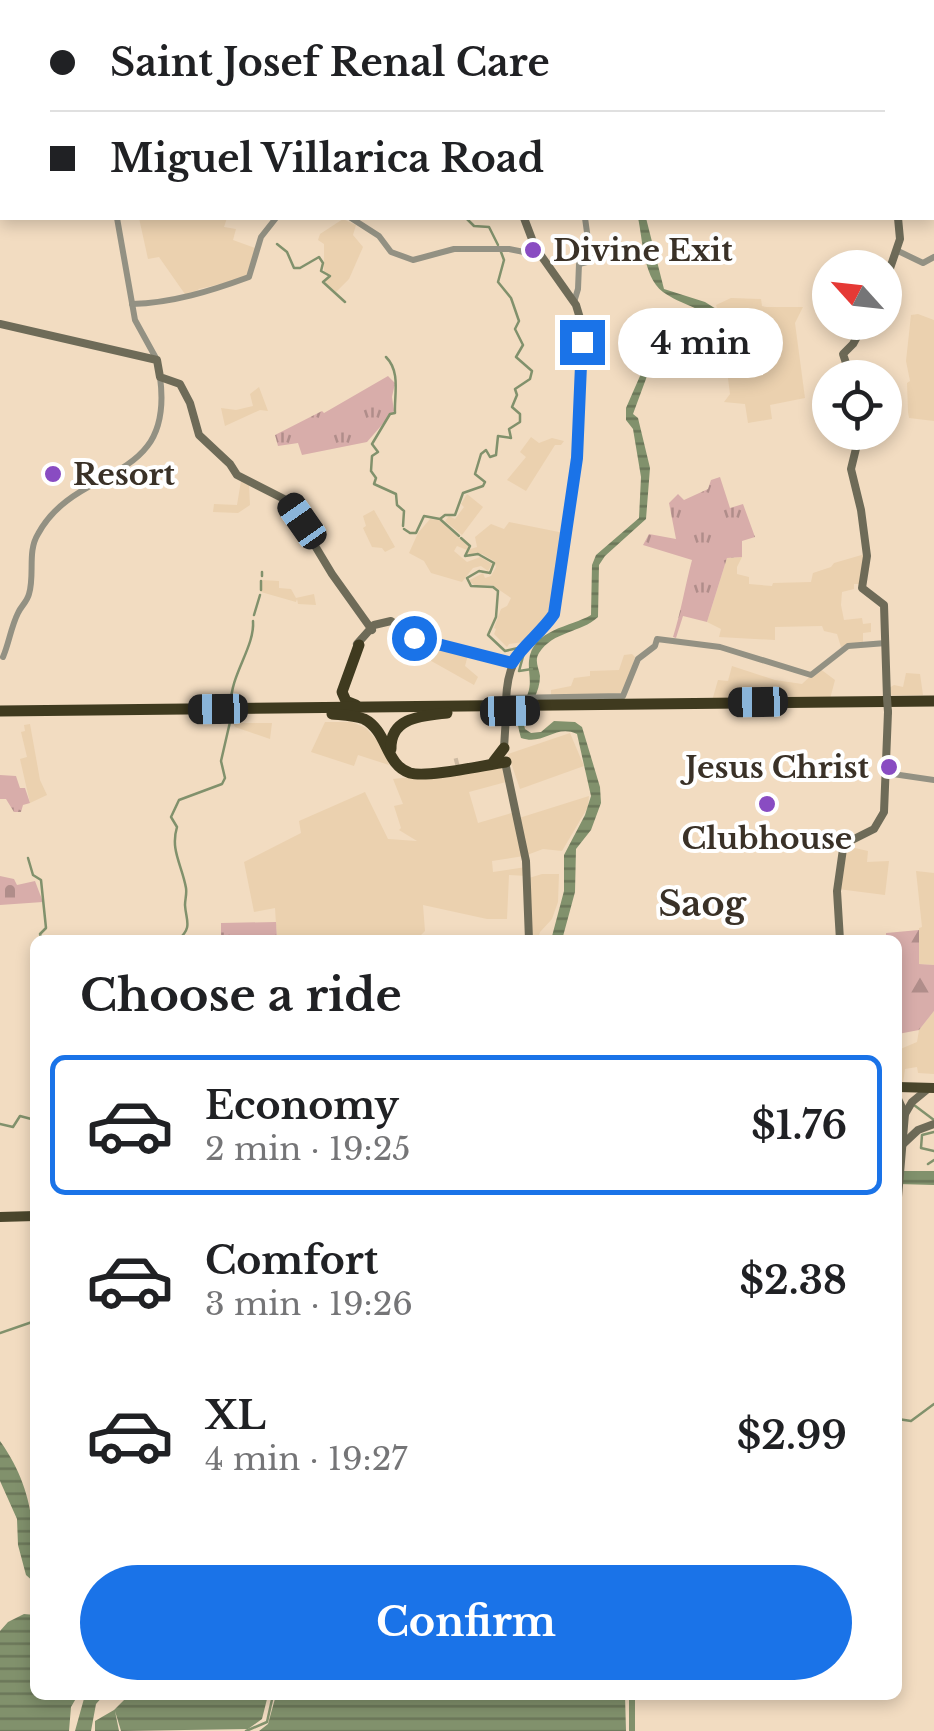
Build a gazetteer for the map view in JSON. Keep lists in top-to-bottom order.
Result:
{
  "districts": ["Saog"],
  "places": [
    "Divine Exit",
    "Resort",
    "Jesus Christ",
    "Clubhouse"
  ],
  "north": "top left",
  "page": {
    "banner": ["Saint Josef Renal Care", "Miguel Villarica Road"],
    "bubble": "4 min",
    "heading": "Choose a ride",
    "list": [
      {
        "name": "Economy",
        "note": "2 min · 19:25",
        "value": "$1.76"
      },
      {
        "name": "Comfort",
        "note": "3 min · 19:26",
        "value": "$2.38"
      },
      {
        "name": "XL",
        "note": "4 min · 19:27",
        "value": "$2.99"
      }
    ],
    "buttons": "Confirm"
  }
}
